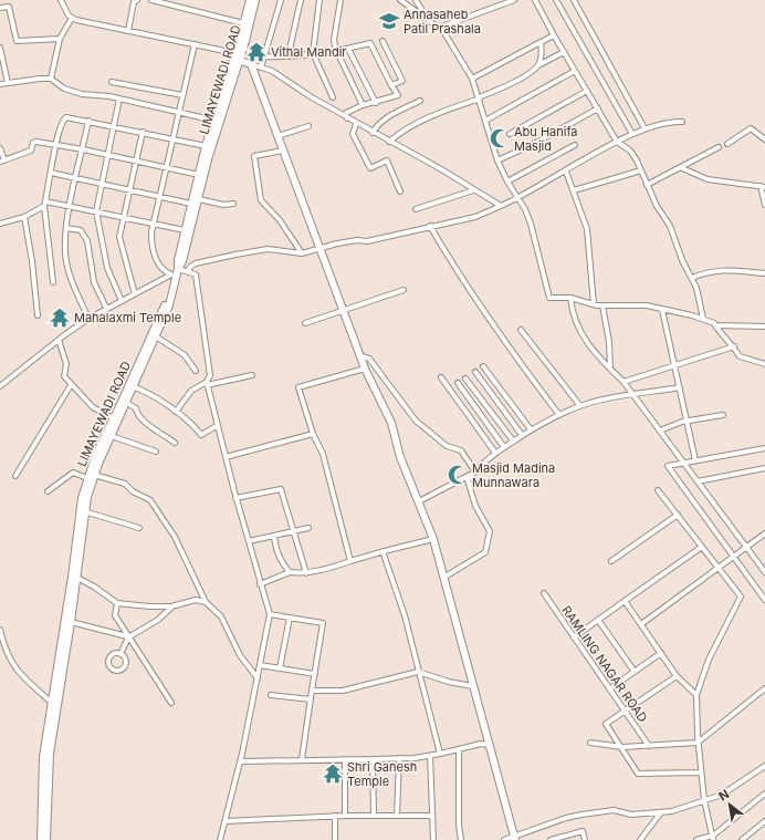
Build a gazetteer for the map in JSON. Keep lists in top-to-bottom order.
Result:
{
  "streets": {
    "street": ["LIMAYEWADI ROAD", "RAMLING NAGAR ROAD"]
  },
  "places": {
    "school or university": ["Annasaheb Patil Prashala"],
    "temple": ["Vithal Mandir", "Mahalaxmi Temple", "Shri Ganesh Temple"],
    "mosque": ["Abu Hanifa Masjid", "Masjid Madina Munnawara"]
  },
  "north": "top left"
}
